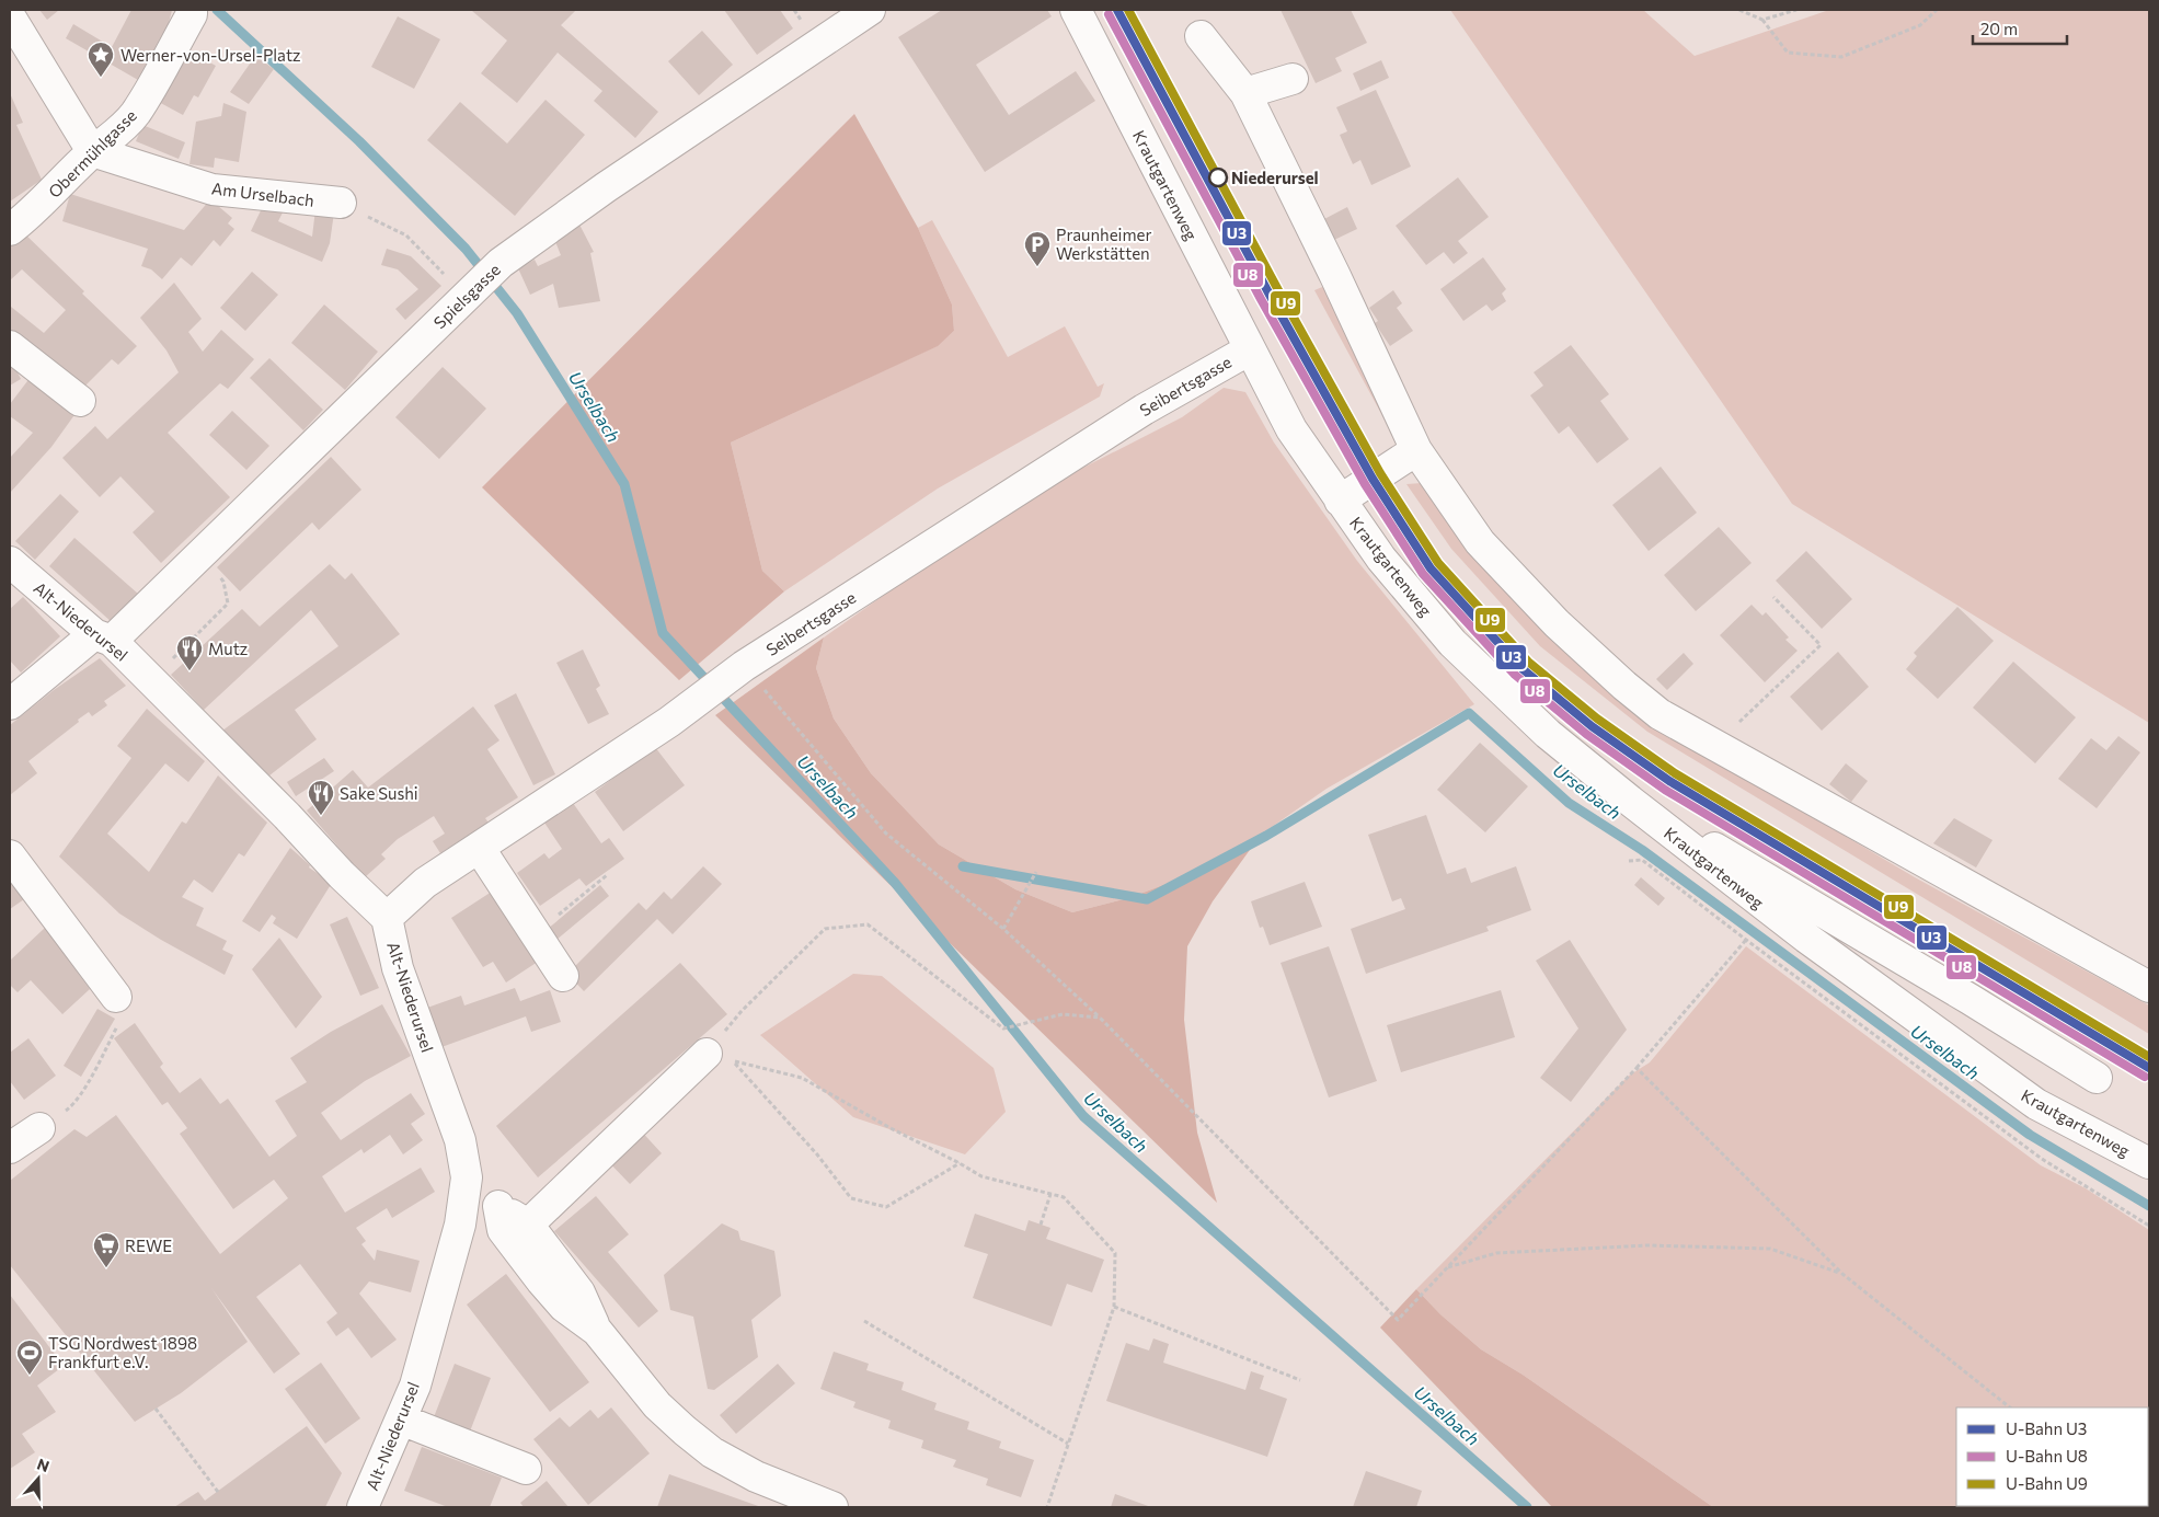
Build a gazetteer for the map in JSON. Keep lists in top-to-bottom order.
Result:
{
  "streets": {
    "street": [
      "Obermühlgasse",
      "Krautgartenweg",
      "Am Urselbach",
      "Spielsgasse",
      "Seibertsgasse",
      "Alt-Niederursel"
    ]
  },
  "crossings": [
    ["Obermühlgasse", "Am Urselbach"],
    ["Krautgartenweg", "Seibertsgasse"],
    ["Spielsgasse", "Alt-Niederursel"],
    ["Seibertsgasse", "Alt-Niederursel"]
  ],
  "water": ["Urselbach"],
  "places": {
    "place": ["Werner-von-Ursel-Platz"],
    "other": ["Niederursel"],
    "parking": ["Praunheimer Werkstätten"],
    "restaurant": ["Mutz", "Sake Sushi"],
    "supermarket": ["REWE"],
    "sports": ["TSG Nordwest 1898 Frankfurt e.V."]
  },
  "lines": ["metro line U3", "metro line U9", "metro line U8"],
  "legend": ["U-Bahn U3", "U-Bahn U8", "U-Bahn U9"],
  "scale_bar": "20 m",
  "north": "top"
}
